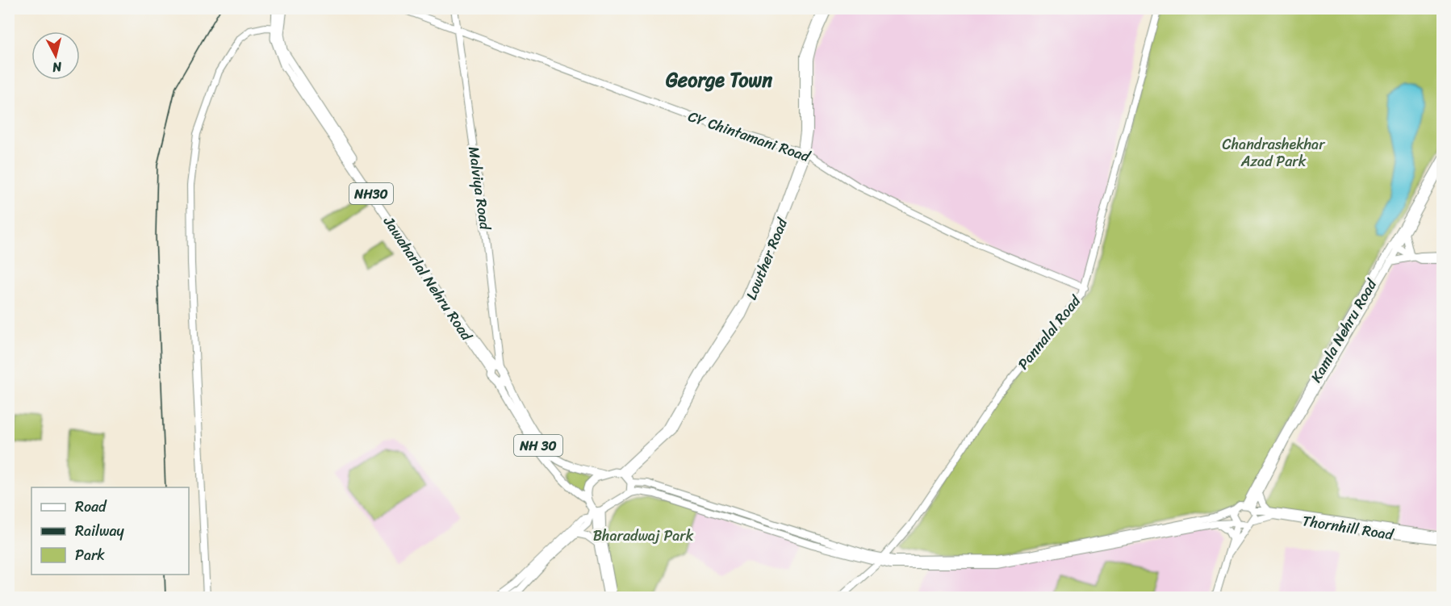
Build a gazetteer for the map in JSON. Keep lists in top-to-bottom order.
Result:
{
  "streets": {
    "highway": ["NH30", "Jawaharlal Nehru Road", "NH 30"],
    "main road": ["Lowther Road"],
    "street": [
      "CY Chintamani Road",
      "Malviya Road",
      "Kamla Nehru Road",
      "Pannalal Road",
      "Thornhill Road"
    ]
  },
  "crossings": [
    ["CY Chintamani Road", "Malviya Road"],
    ["CY Chintamani Road", "Lowther Road"],
    ["CY Chintamani Road", "Pannalal Road"],
    ["Malviya Road", "Jawaharlal Nehru Road"],
    ["Kamla Nehru Road", "Thornhill Road"]
  ],
  "districts": ["George Town"],
  "parks": ["Chandrashekhar Azad Park", "Bharadwaj Park"],
  "legend": ["Road", "Railway", "Park"],
  "north": "bottom"
}
